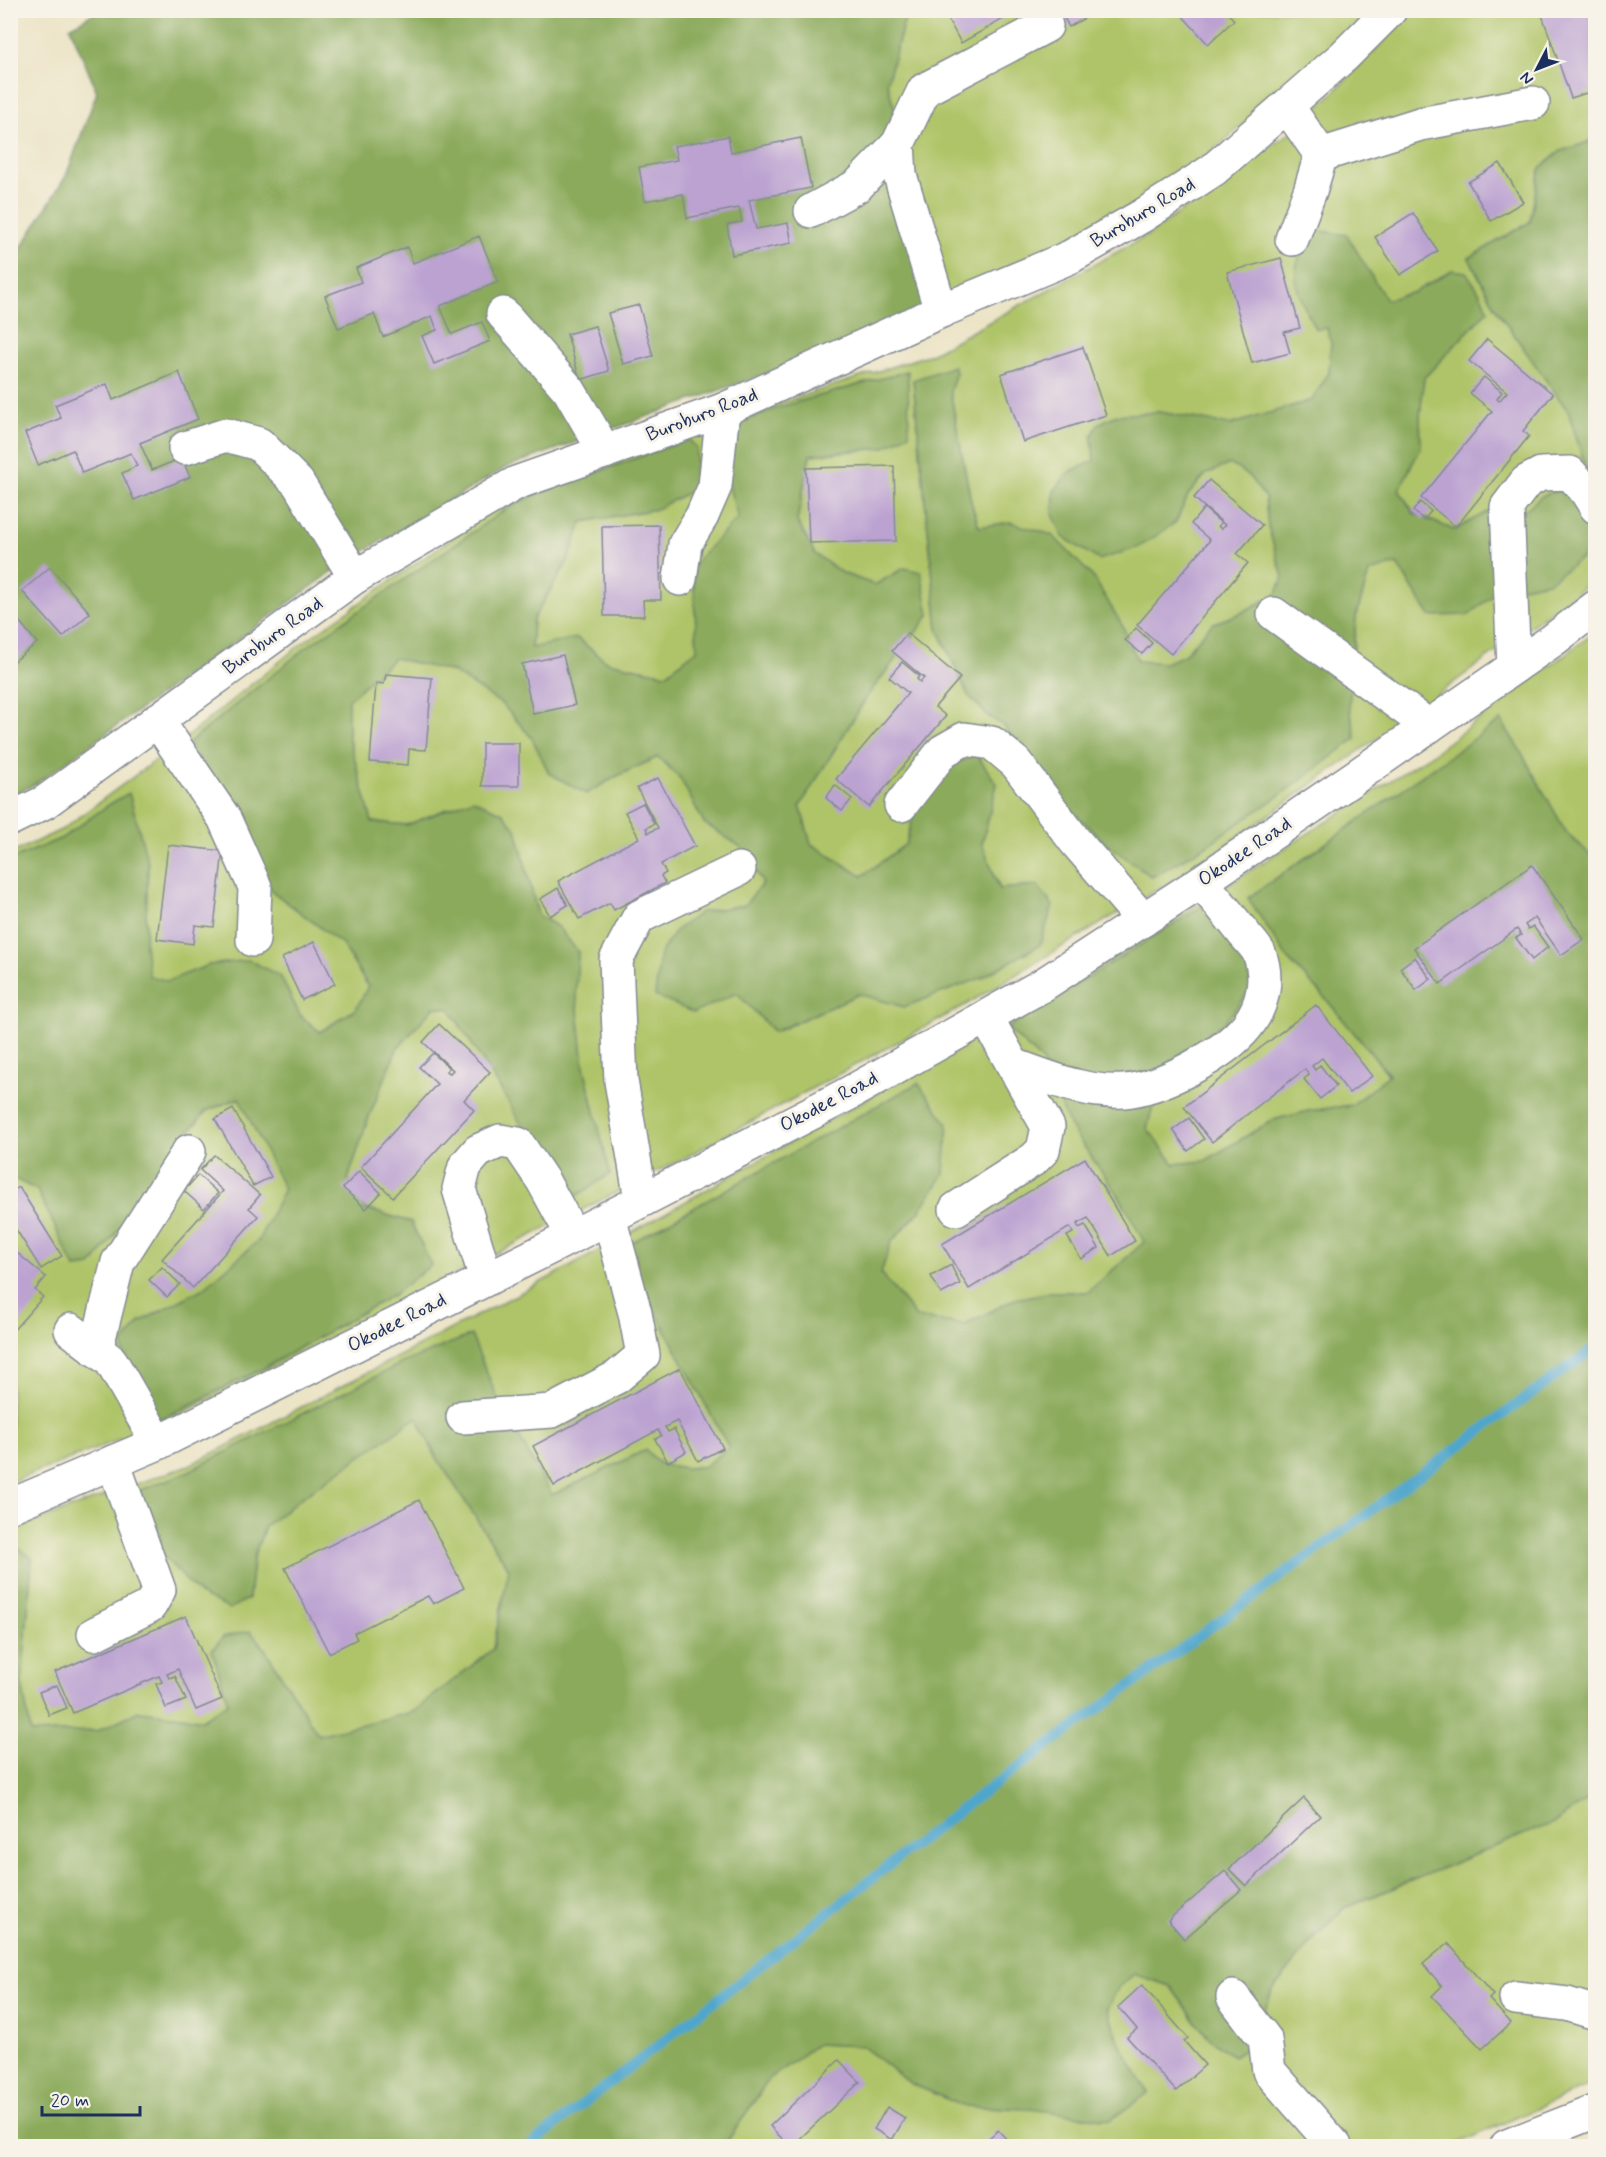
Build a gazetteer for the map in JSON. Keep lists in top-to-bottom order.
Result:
{
  "streets": {
    "street": ["Buroburo Road", "Okodee Road"]
  },
  "scale_bar": "20 m",
  "north": "bottom left"
}
